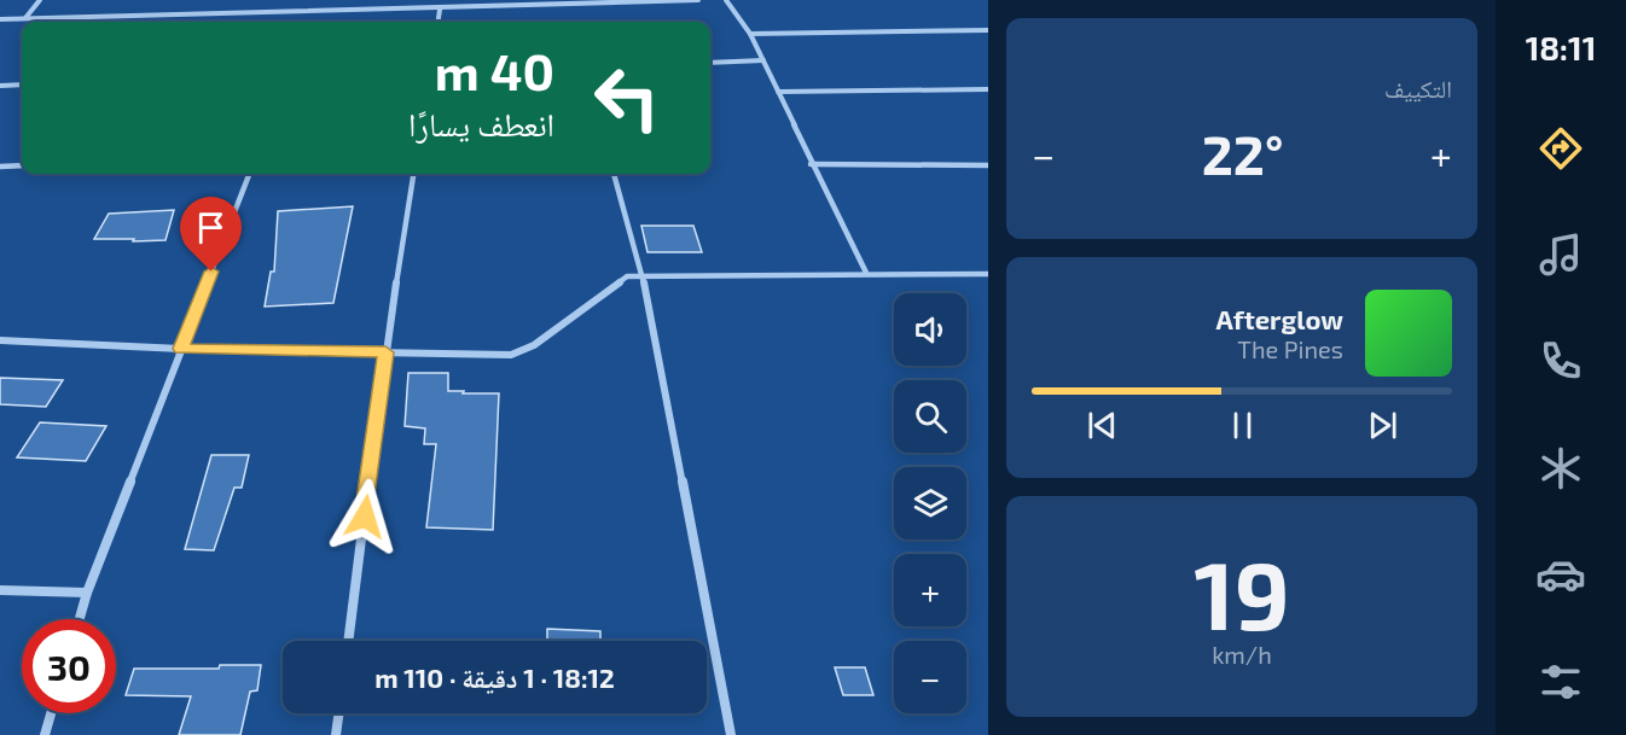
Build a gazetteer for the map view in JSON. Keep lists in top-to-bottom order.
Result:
{
  "page": {
    "tabs": "18:11",
    "tile": [
      "التكييف",
      ["19", "km/h"]
    ],
    "turn": ["40 m", "انعطف يسارًا"],
    "heat": ["−", "22°", "+"],
    "song": ["Afterglow", "The Pines"],
    "map_buttons": ["+", "−"],
    "limit": "30",
    "trip": "18:12 · 1 دقيقة · 110 m"
  }
}
